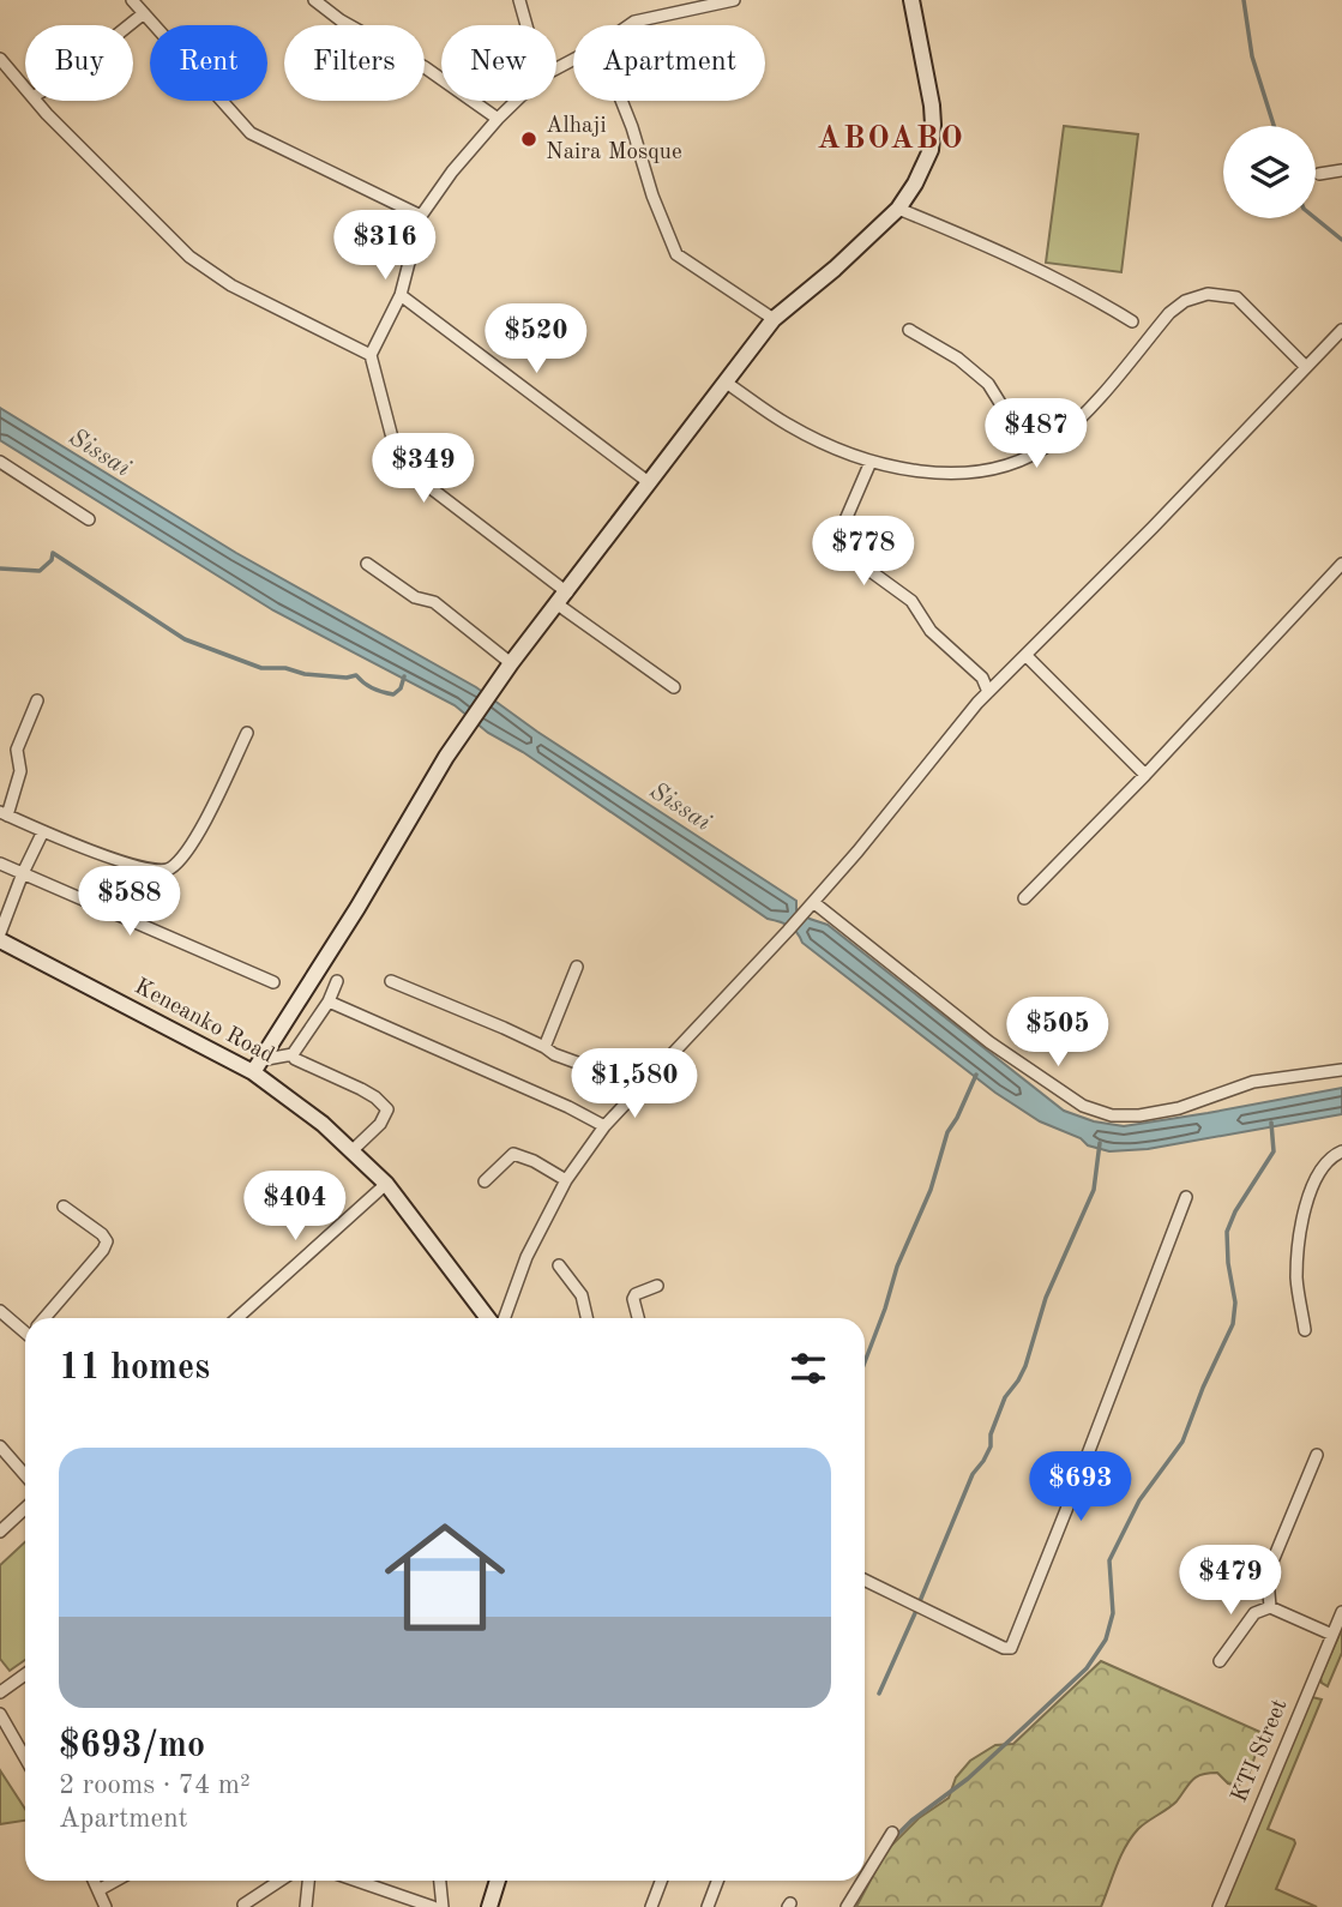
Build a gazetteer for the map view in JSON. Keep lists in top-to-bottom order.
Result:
{
  "streets": {
    "street": ["Keneanko Road", "KTI Street"]
  },
  "districts": ["ABOABO"],
  "water": ["Sissai"],
  "places": ["Alhaji Naira Mosque"],
  "page": {
    "chip": [
      "Buy",
      "Rent",
      "Filters",
      "New",
      "Apartment"
    ],
    "price": [
      "$316",
      "$520",
      "$487",
      "$349",
      "$778",
      "$588",
      "$505",
      "$1,580",
      "$404",
      "$693",
      "$479"
    ],
    "heading": "11 homes",
    "list": [
      {
        "name": "$693/mo",
        "note": "2 rooms · 74 m² · Apartment"
      }
    ]
  }
}
